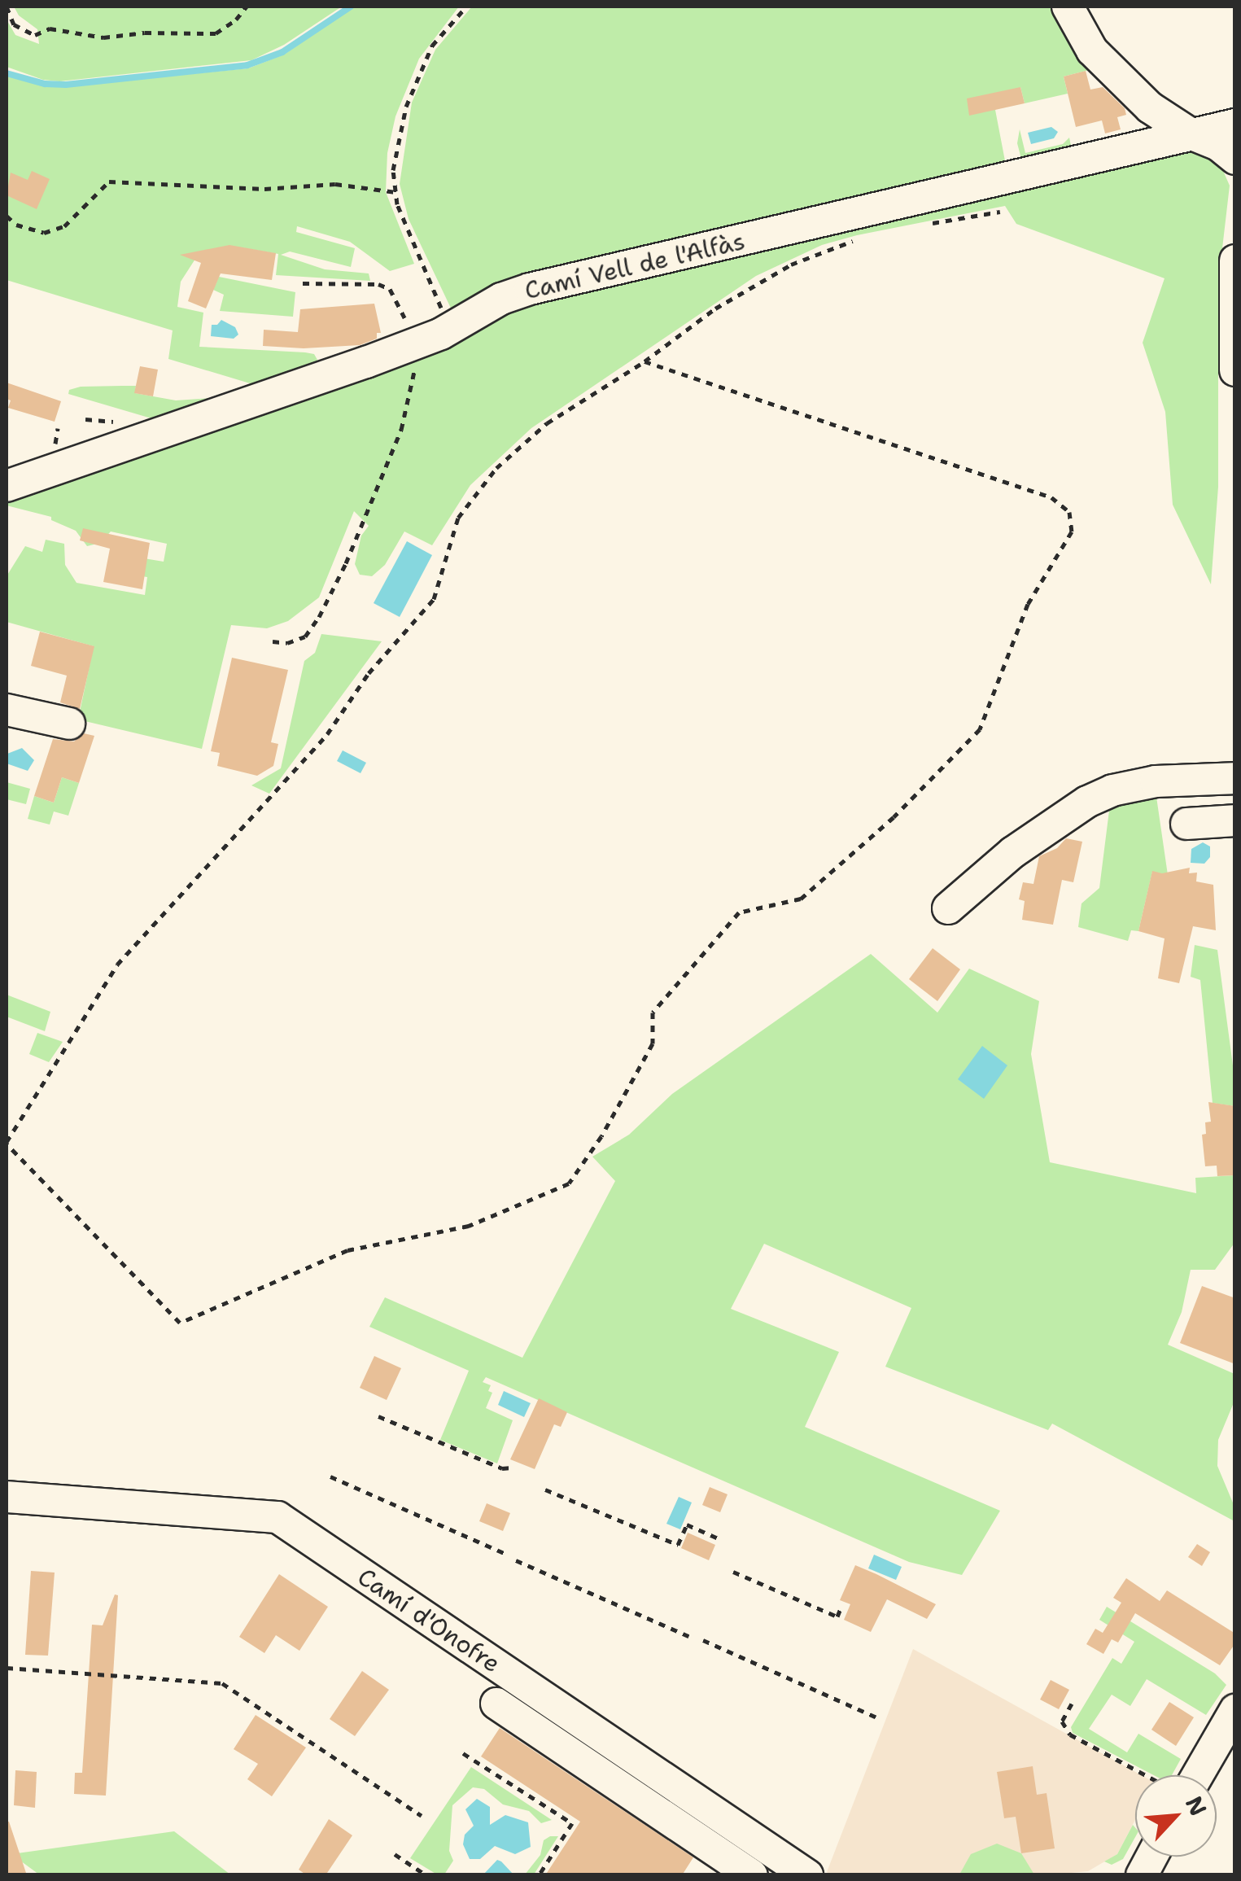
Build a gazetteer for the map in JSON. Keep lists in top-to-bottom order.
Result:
{
  "streets": {
    "street": ["Camí Vell de l'Alfàs", "Camí d'Onofre"]
  },
  "north": "top right"
}
